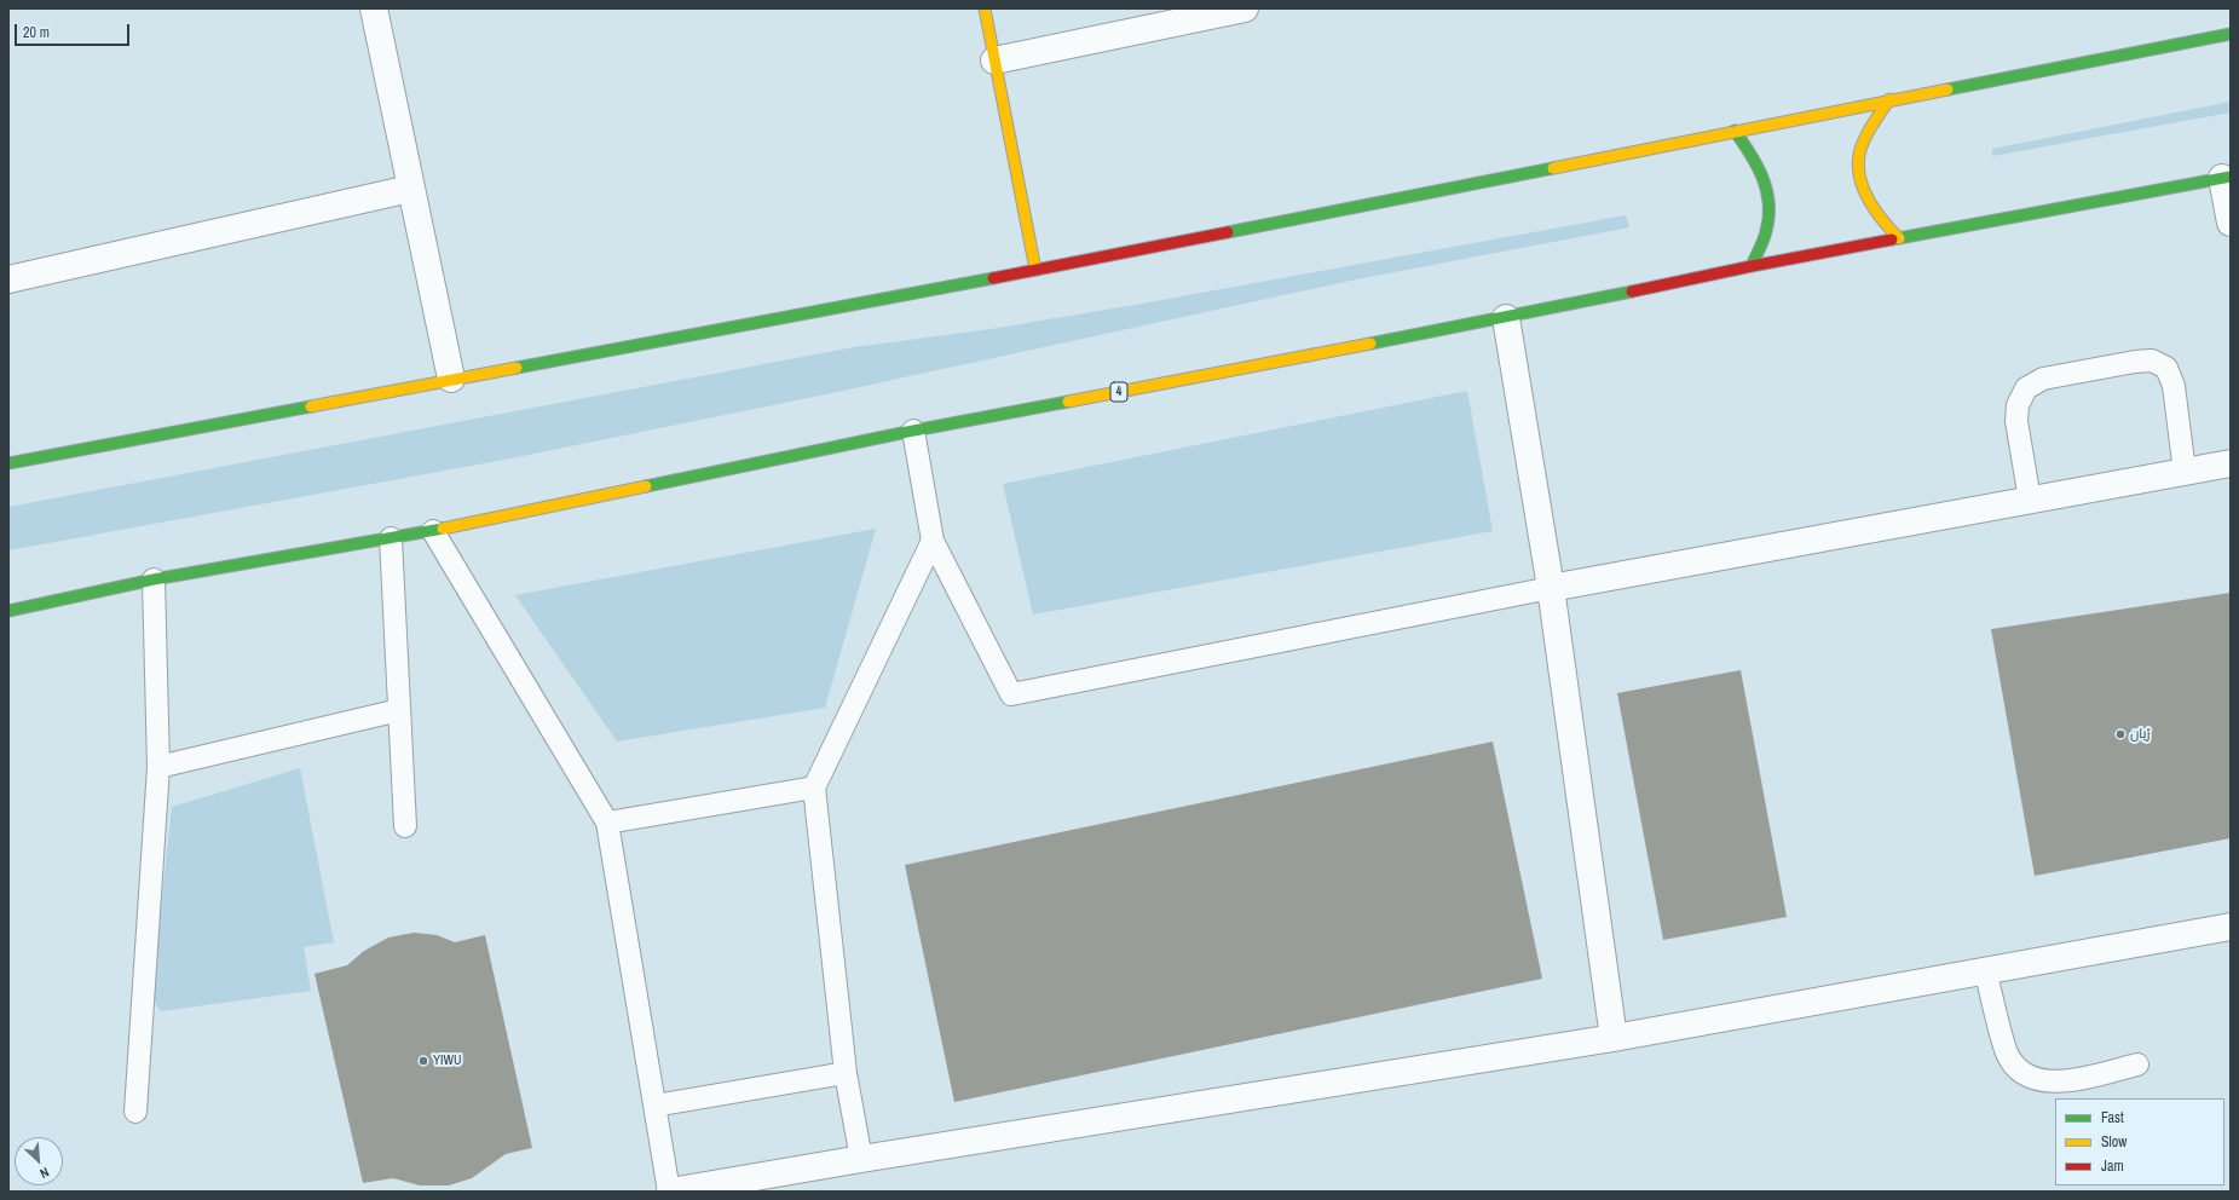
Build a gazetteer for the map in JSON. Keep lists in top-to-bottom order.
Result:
{
  "streets": {
    "main road": ["4"]
  },
  "places": ["ژیان", "YIWU"],
  "legend": ["Fast", "Slow", "Jam"],
  "scale_bar": "20 m",
  "north": "bottom right"
}
